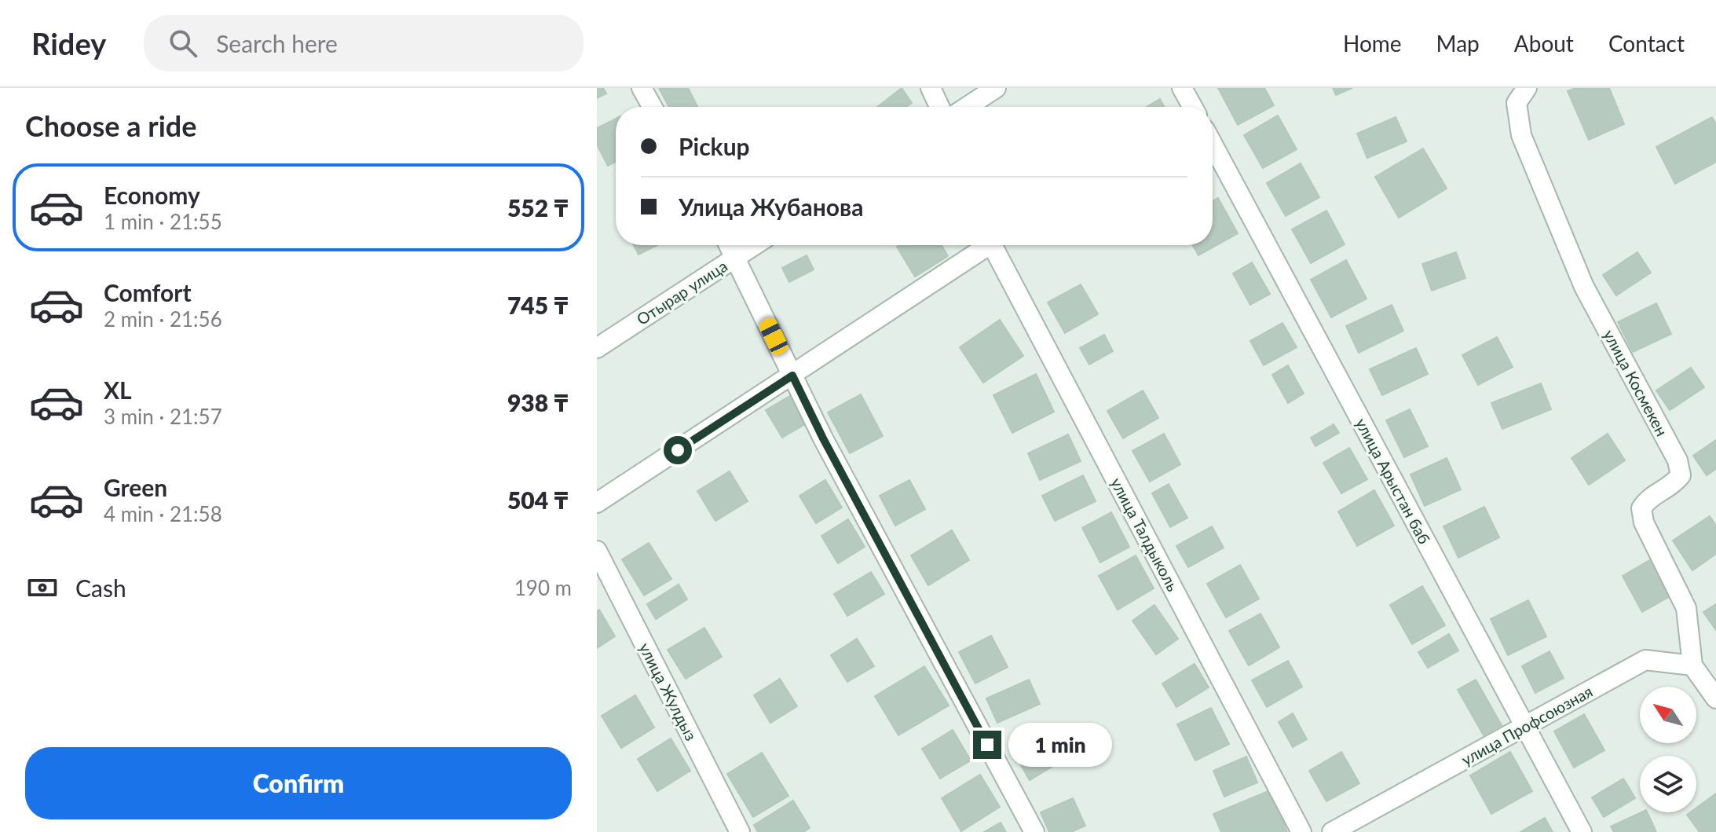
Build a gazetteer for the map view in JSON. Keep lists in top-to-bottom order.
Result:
{
  "streets": {
    "street": [
      "Отырар улица",
      "улица Космекен",
      "улица Арыстан баб",
      "улица Талдыколь",
      "улица Жулдыз",
      "улица Профсоюзная"
    ]
  },
  "crossings": [
    ["улица Космекен", "улица Профсоюзная"],
    ["улица Арыстан баб", "улица Профсоюзная"]
  ],
  "north": "top left",
  "page": {
    "header": "Ridey",
    "search": "Search here",
    "nav": [
      "Home",
      "Map",
      "About",
      "Contact"
    ],
    "heading": "Choose a ride",
    "banner": ["Pickup", "Улица Жубанова"],
    "list": [
      {
        "name": "Economy",
        "note": "1 min · 21:55",
        "value": "552 ₸"
      },
      {
        "name": "Comfort",
        "note": "2 min · 21:56",
        "value": "745 ₸"
      },
      {
        "name": "XL",
        "note": "3 min · 21:57",
        "value": "938 ₸"
      },
      {
        "name": "Green",
        "note": "4 min · 21:58",
        "value": "504 ₸"
      }
    ],
    "pay": ["Cash", "190 m"],
    "bubble": "1 min",
    "buttons": "Confirm"
  }
}
